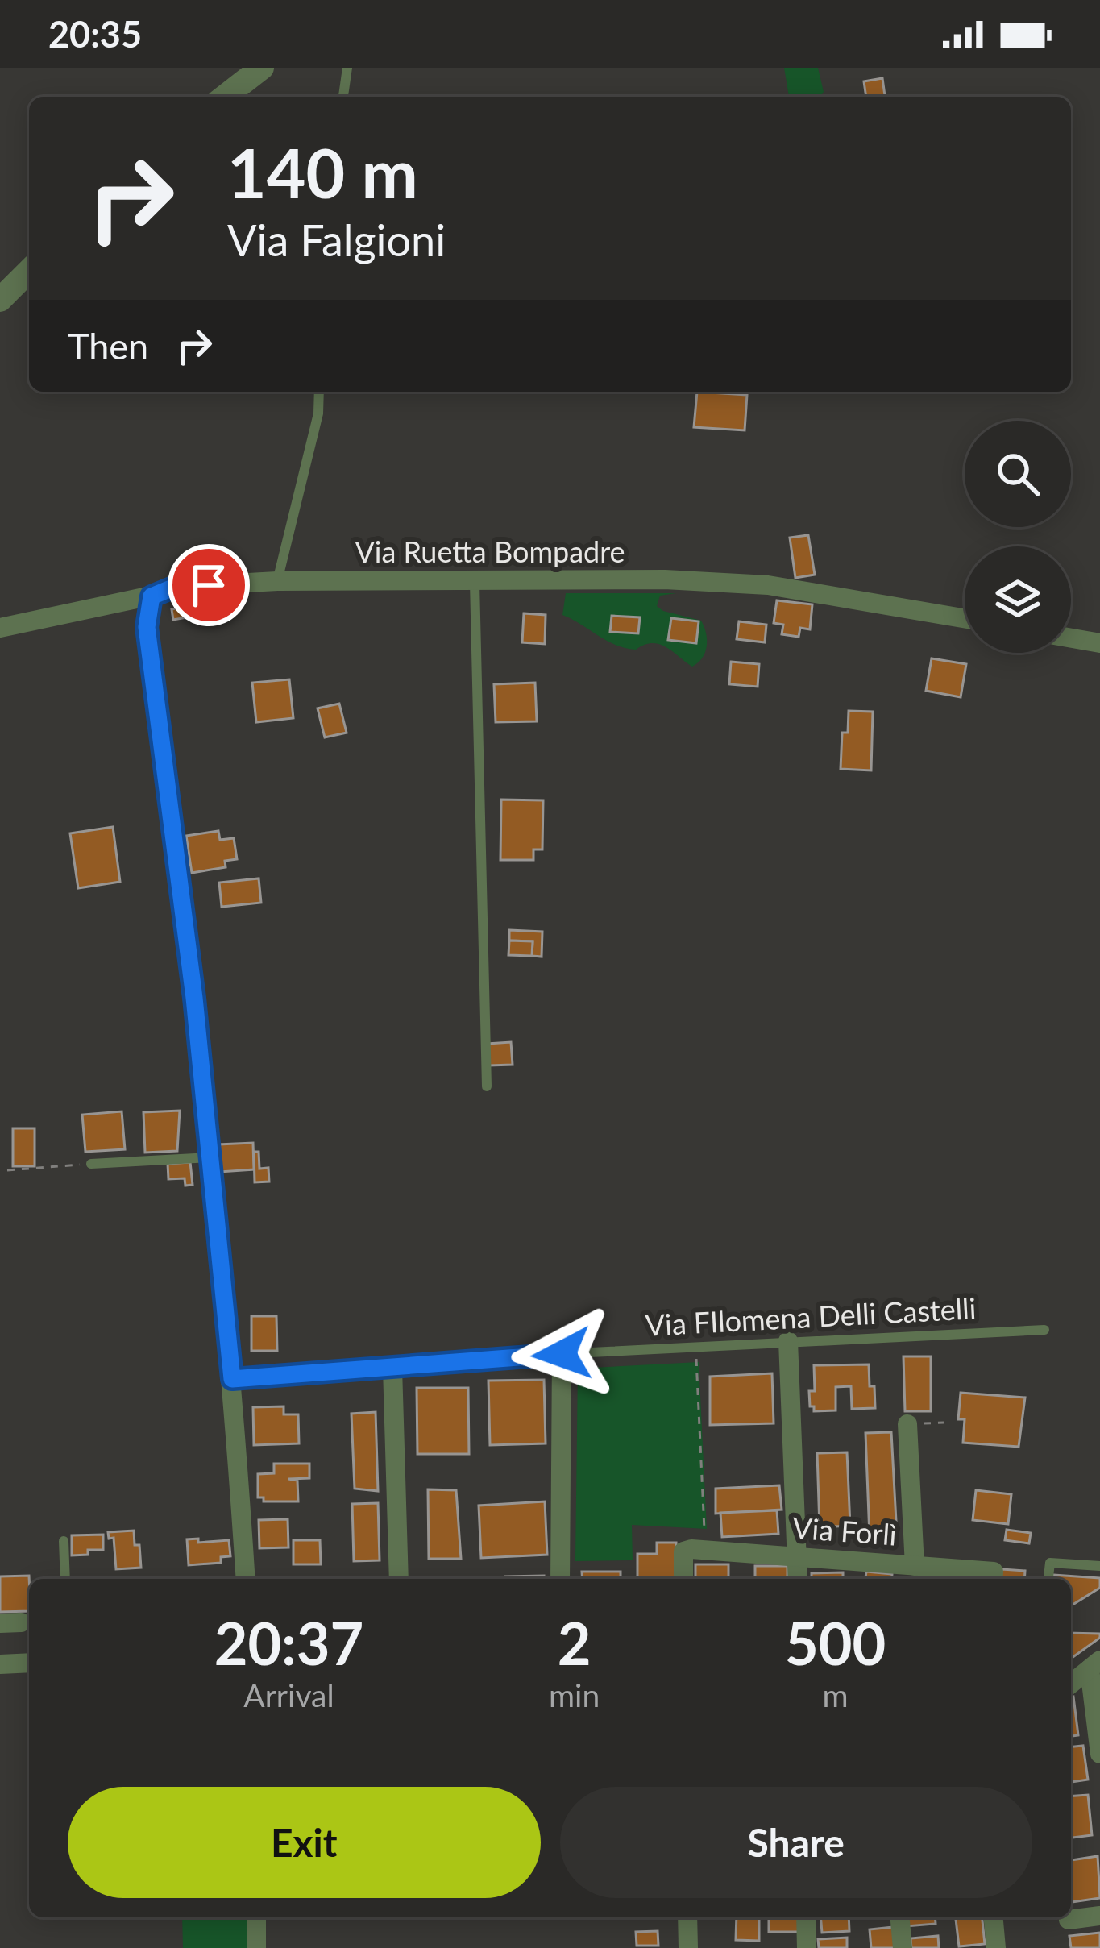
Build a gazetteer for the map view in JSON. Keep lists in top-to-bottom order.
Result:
{
  "streets": {
    "street": ["Via Ruetta Bompadre", "Via Forlì"],
    "lane": ["Via FIlomena Delli Castelli"]
  },
  "page": {
    "status": "20:35",
    "turn": ["140 m", "Via Falgioni"],
    "then": "Then",
    "eta": [
      "20:37",
      "Arrival",
      "2",
      "min",
      "500",
      "m"
    ],
    "buttons": ["Exit", "Share"]
  }
}
